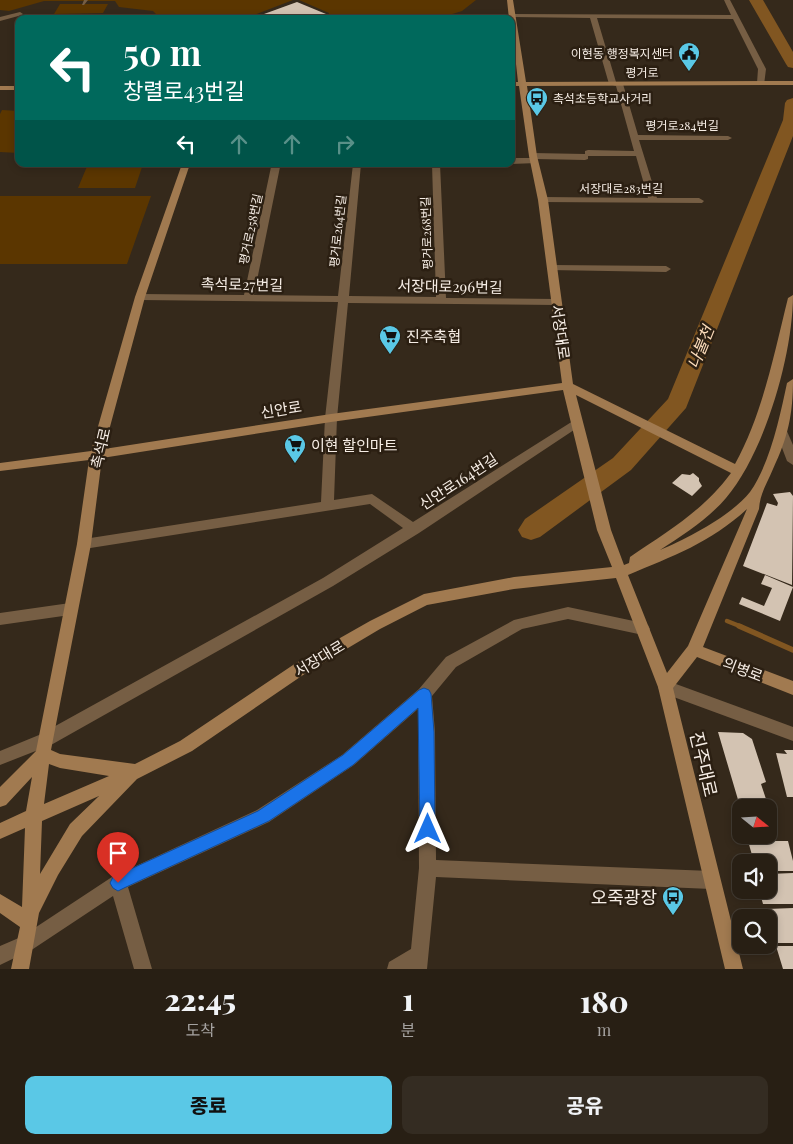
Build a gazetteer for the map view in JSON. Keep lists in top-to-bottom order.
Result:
{
  "streets": {
    "street": [
      "평거로",
      "평거로284번길",
      "서장대로283번길",
      "평거로258번길",
      "평거로264번길",
      "평거로268번길",
      "촉석로27번길",
      "서장대로296번길",
      "서장대로",
      "신안로",
      "촉석로",
      "신안로164번길",
      "의병로",
      "진주대로"
    ]
  },
  "crossings": [
    ["평거로", "평거로284번길"],
    ["평거로", "서장대로"],
    ["평거로284번길", "서장대로283번길"],
    ["서장대로283번길", "서장대로"],
    ["평거로258번길", "촉석로27번길"],
    ["평거로264번길", "촉석로27번길"],
    ["평거로264번길", "서장대로296번길"],
    ["평거로264번길", "신안로"],
    ["평거로268번길", "서장대로296번길"],
    ["촉석로27번길", "서장대로296번길"],
    ["촉석로27번길", "촉석로"],
    ["서장대로296번길", "서장대로"],
    ["서장대로", "신안로"],
    ["서장대로", "촉석로"],
    ["서장대로", "신안로164번길"],
    ["서장대로", "진주대로"],
    ["신안로", "촉석로"],
    ["촉석로", "신안로164번길"]
  ],
  "water": ["나불천"],
  "places": {
    "public building": ["이현동 행정복지센터"],
    "bus stop": ["촉석초등학교사거리", "오죽광장"],
    "supermarket": ["진주축협", "이현 할인마트"]
  },
  "north": "right",
  "page": {
    "turn": ["50 m", "창렬로43번길"],
    "eta": [
      "22:45",
      "도착",
      "1",
      "분",
      "180",
      "m"
    ],
    "buttons": ["종료", "공유"]
  }
}
